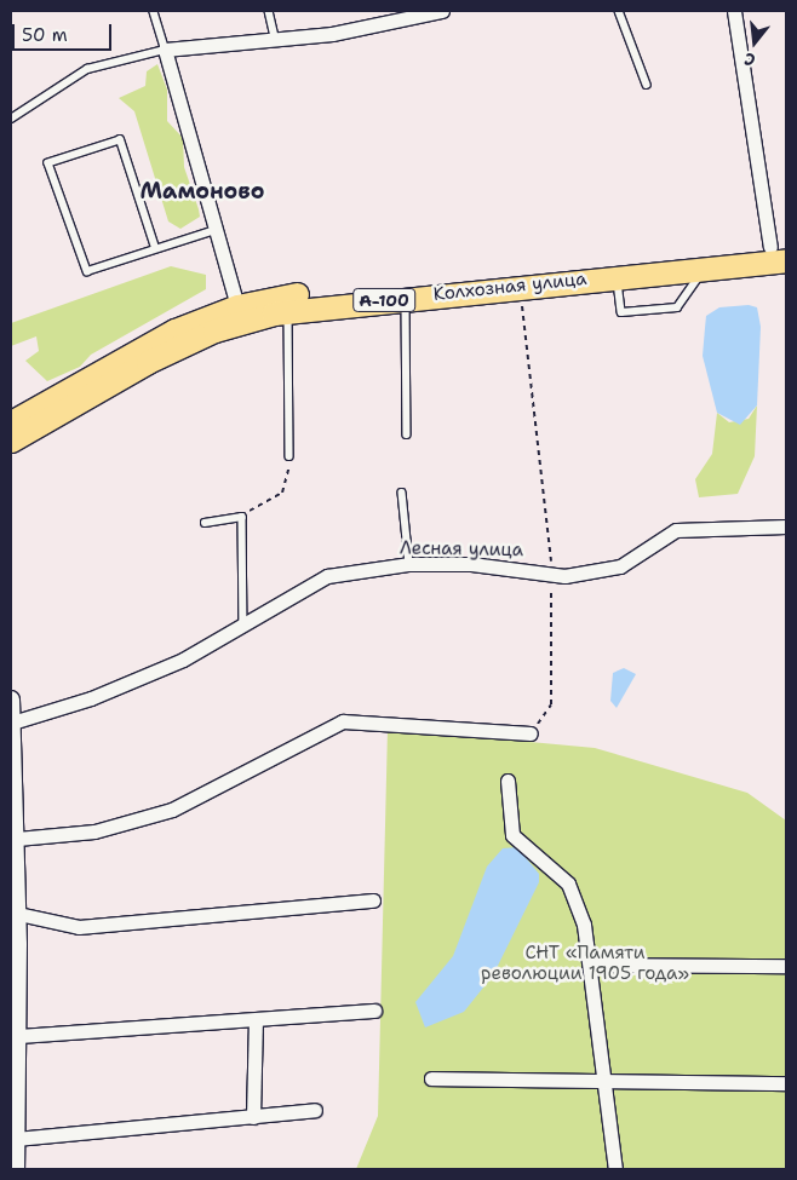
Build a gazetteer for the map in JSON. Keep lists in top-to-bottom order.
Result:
{
  "streets": {
    "main road": ["Колхозная улица", "А-100"],
    "street": ["Лесная улица"]
  },
  "districts": ["Мамоново"],
  "parks": ["СНТ «Памяти революции 1905 года»"],
  "scale_bar": "50 m",
  "north": "bottom"
}
